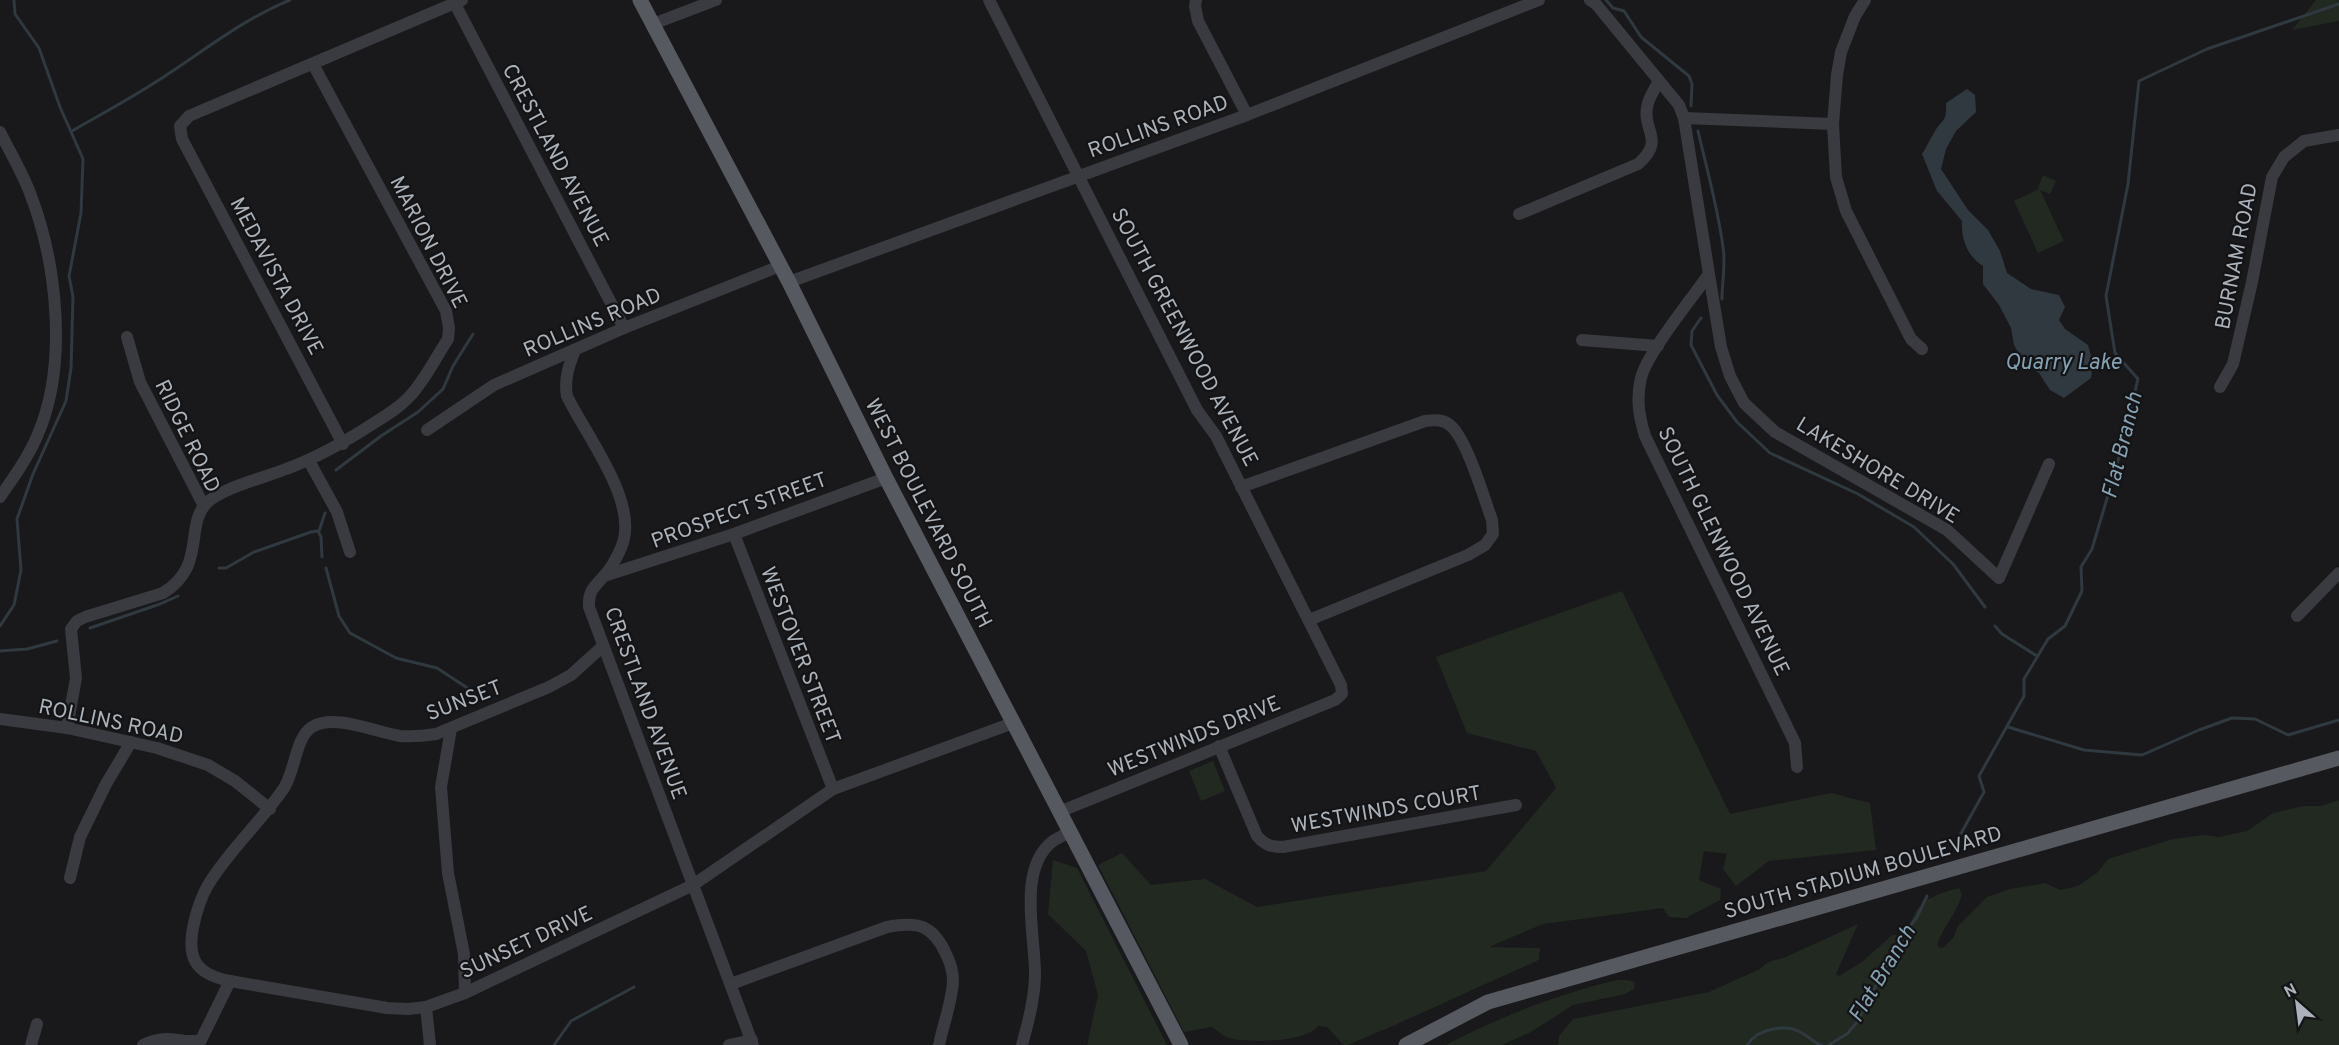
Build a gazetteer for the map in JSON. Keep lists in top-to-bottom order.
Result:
{
  "streets": {
    "main road": ["WEST BOULEVARD SOUTH", "SOUTH STADIUM BOULEVARD"],
    "street": [
      "ROLLINS ROAD",
      "CRESTLAND AVENUE",
      "MARION DRIVE",
      "BURNAM ROAD",
      "MEDAVISTA DRIVE",
      "SOUTH GREENWOOD AVENUE",
      "RIDGE ROAD",
      "LAKESHORE DRIVE",
      "PROSPECT STREET",
      "SOUTH GLENWOOD AVENUE",
      "WESTOVER STREET",
      "SUNSET",
      "WESTWINDS DRIVE",
      "WESTWINDS COURT",
      "SUNSET DRIVE"
    ]
  },
  "crossings": [
    ["ROLLINS ROAD", "CRESTLAND AVENUE"],
    ["ROLLINS ROAD", "SOUTH GREENWOOD AVENUE"],
    ["ROLLINS ROAD", "RIDGE ROAD"],
    ["ROLLINS ROAD", "WEST BOULEVARD SOUTH"],
    ["ROLLINS ROAD", "SUNSET"],
    ["ROLLINS ROAD", "SUNSET DRIVE"],
    ["CRESTLAND AVENUE", "PROSPECT STREET"],
    ["CRESTLAND AVENUE", "SUNSET"],
    ["CRESTLAND AVENUE", "SUNSET DRIVE"],
    ["MARION DRIVE", "MEDAVISTA DRIVE"],
    ["SOUTH GREENWOOD AVENUE", "WESTWINDS DRIVE"],
    ["LAKESHORE DRIVE", "SOUTH GLENWOOD AVENUE"],
    ["PROSPECT STREET", "WEST BOULEVARD SOUTH"],
    ["PROSPECT STREET", "WESTOVER STREET"],
    ["WEST BOULEVARD SOUTH", "WESTWINDS DRIVE"],
    ["WEST BOULEVARD SOUTH", "SUNSET DRIVE"],
    ["WESTOVER STREET", "SUNSET DRIVE"],
    ["SUNSET", "SUNSET DRIVE"],
    ["WESTWINDS DRIVE", "WESTWINDS COURT"]
  ],
  "water": ["Quarry Lake", "Flat Branch"],
  "north": "top left"
}
